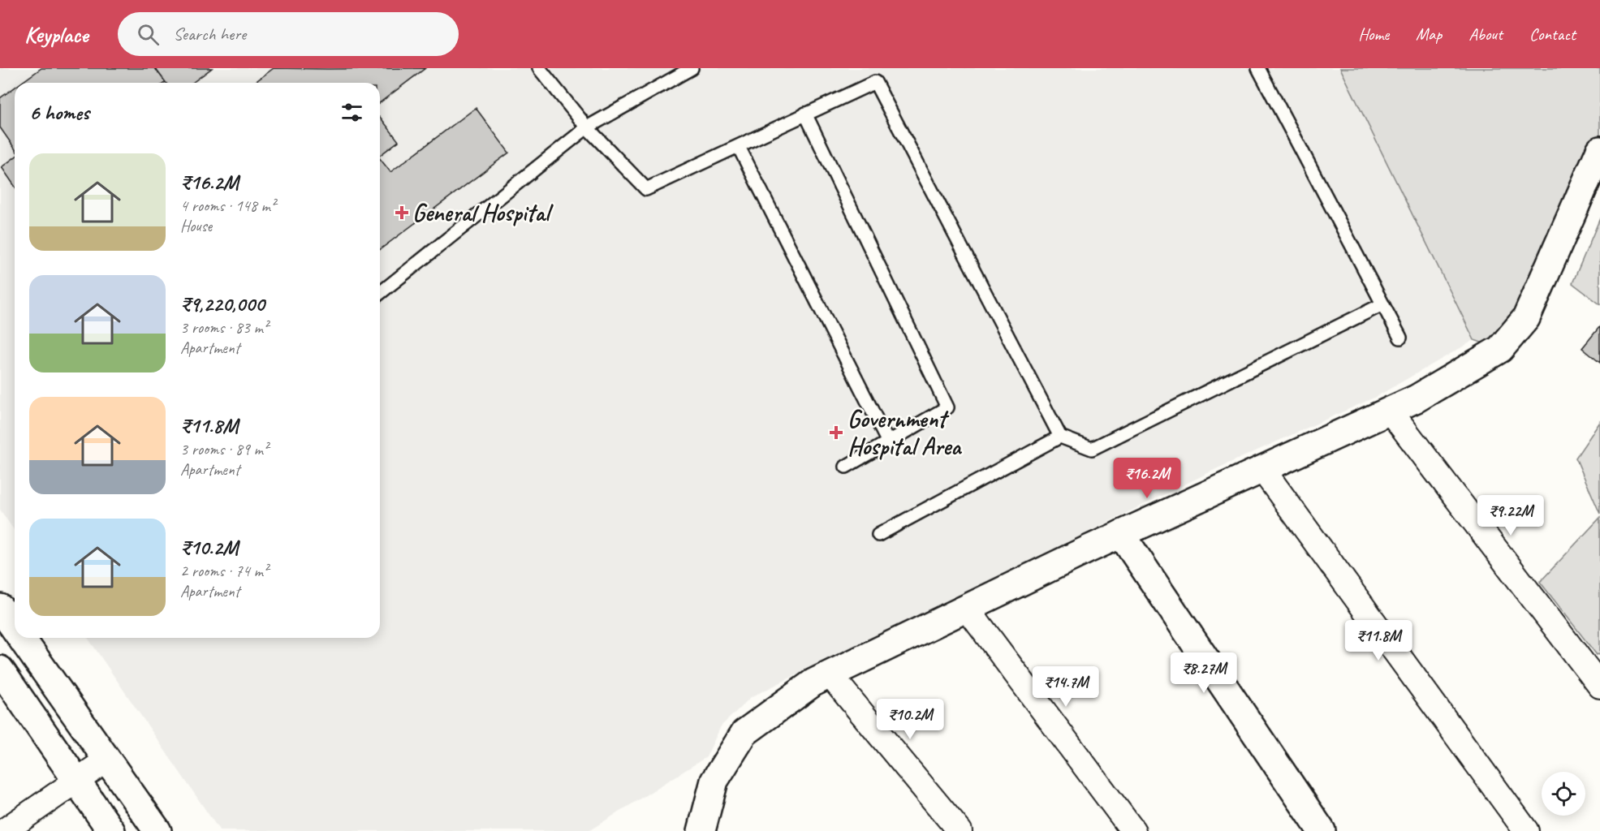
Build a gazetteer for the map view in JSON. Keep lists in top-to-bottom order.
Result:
{
  "places": {
    "health": ["General Hospital", "Government Hospital Area"]
  },
  "page": {
    "header": "Keyplace",
    "search": "Search here",
    "nav": [
      "Home",
      "Map",
      "About",
      "Contact"
    ],
    "heading": "6 homes",
    "list": [
      {
        "name": "₹16.2M",
        "note": "4 rooms · 148 m² · House"
      },
      {
        "name": "₹9,220,000",
        "note": "3 rooms · 83 m² · Apartment"
      },
      {
        "name": "₹11.8M",
        "note": "3 rooms · 89 m² · Apartment"
      },
      {
        "name": "₹10.2M",
        "note": "2 rooms · 74 m² · Apartment"
      }
    ],
    "price": [
      "₹16.2M",
      "₹9.22M",
      "₹11.8M",
      "₹8.27M",
      "₹14.7M",
      "₹10.2M"
    ]
  }
}
